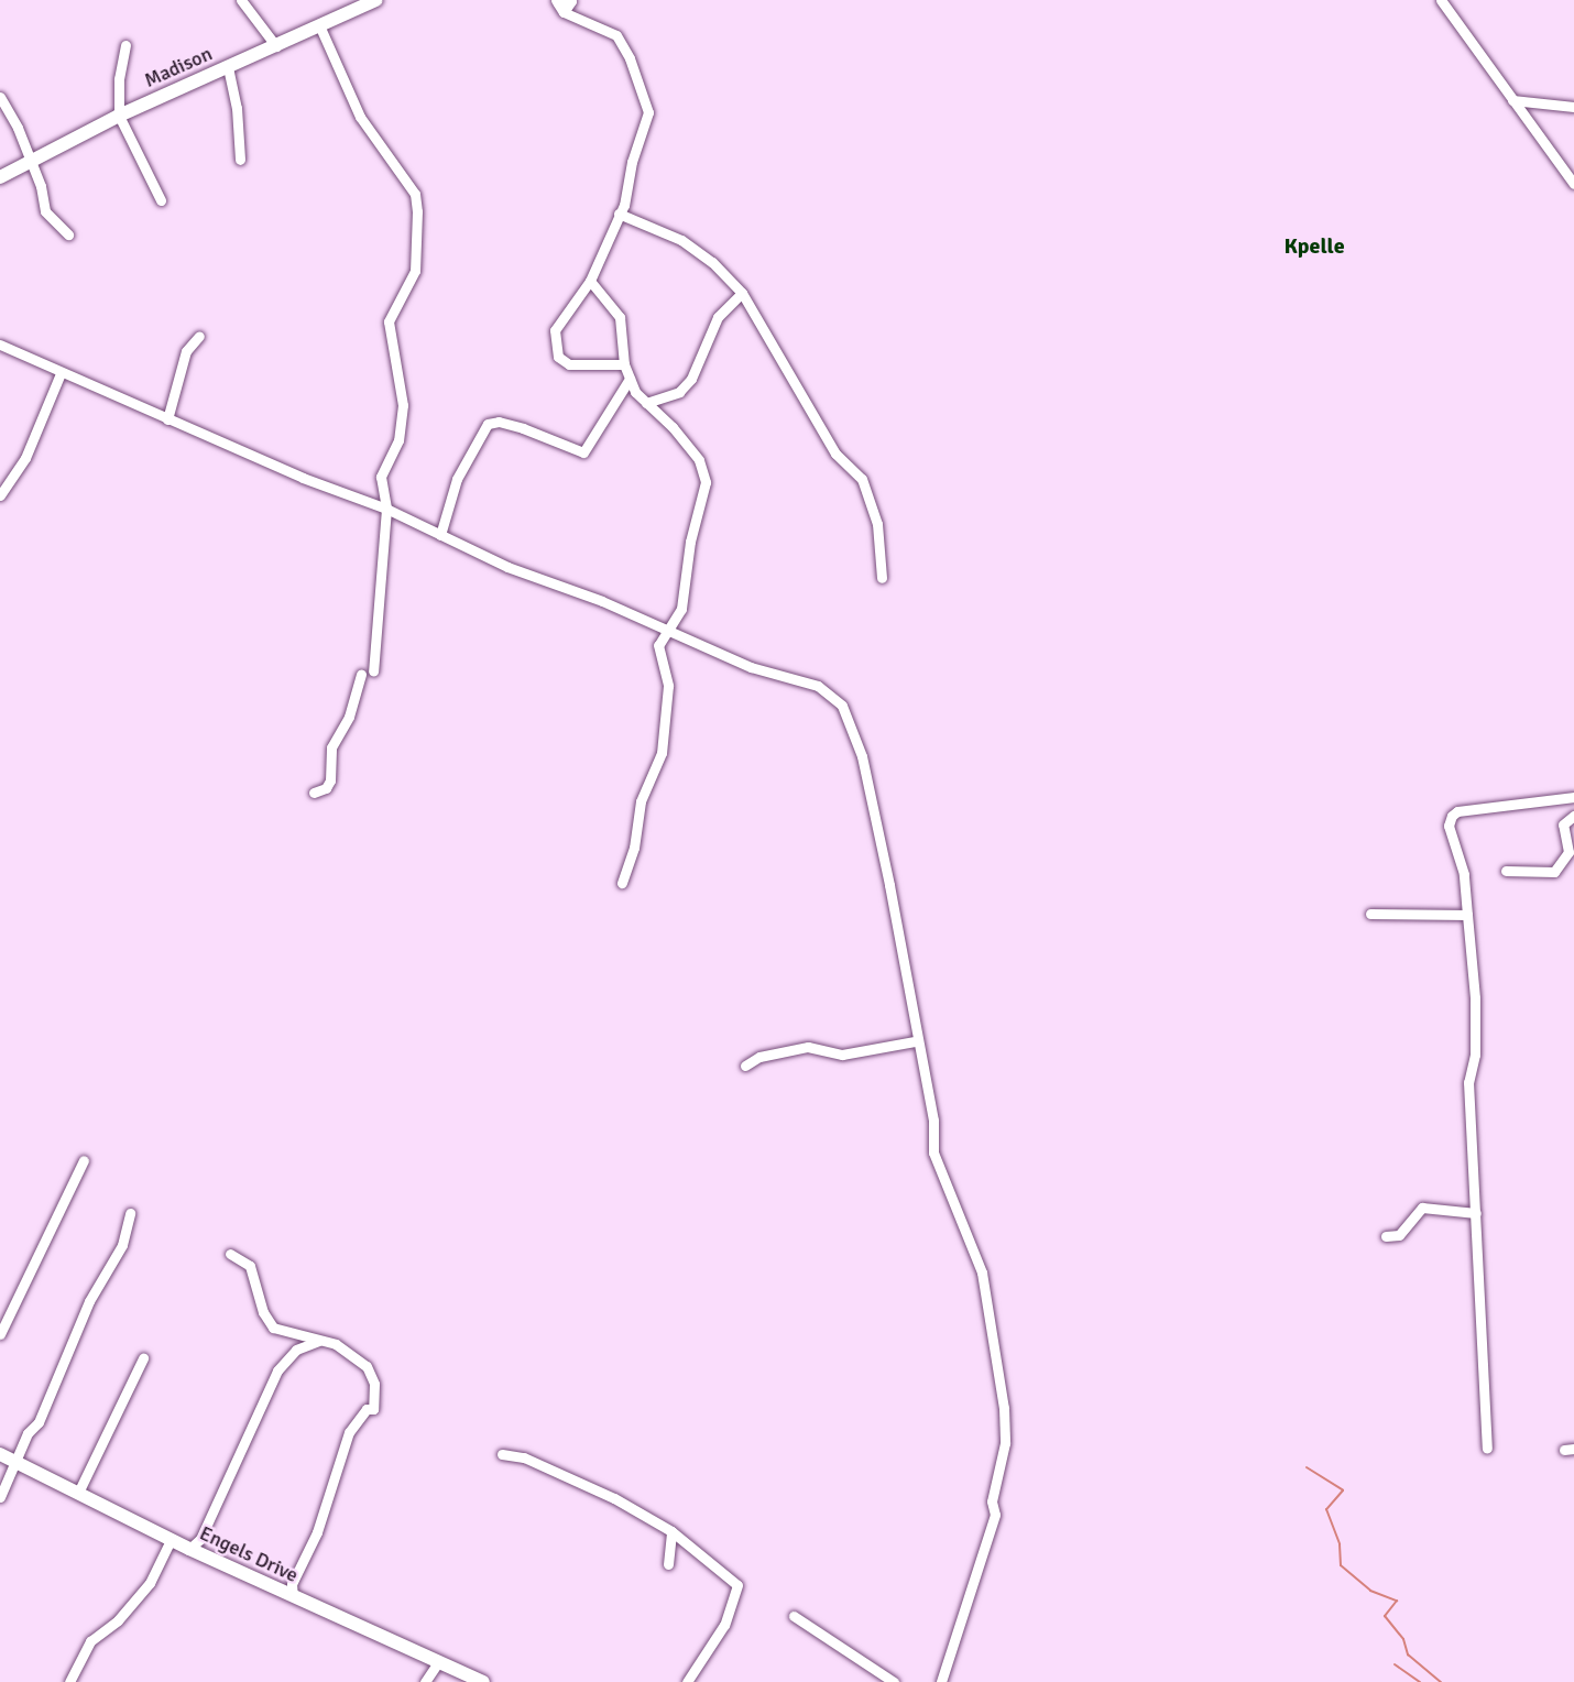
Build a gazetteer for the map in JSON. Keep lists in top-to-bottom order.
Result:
{
  "streets": {
    "street": ["Madison", "Engels Drive"]
  },
  "districts": ["Kpelle"]
}
